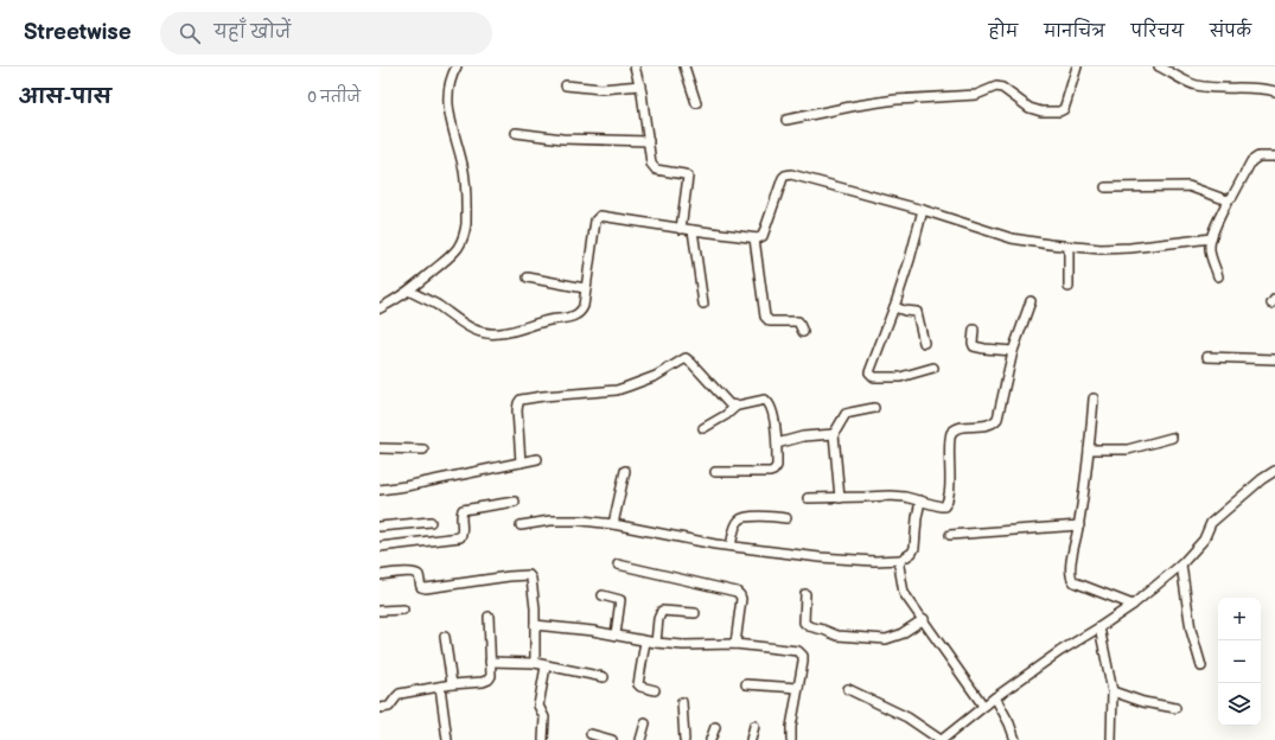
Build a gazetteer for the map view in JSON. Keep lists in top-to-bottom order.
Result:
{
  "page": {
    "header": "Streetwise",
    "search": "यहाँ खोजें",
    "nav": [
      "होम",
      "मानचित्र",
      "परिचय",
      "संपर्क"
    ],
    "heading": ["आस-पास", "0 नतीजे"],
    "map_buttons": ["+", "−"]
  }
}
